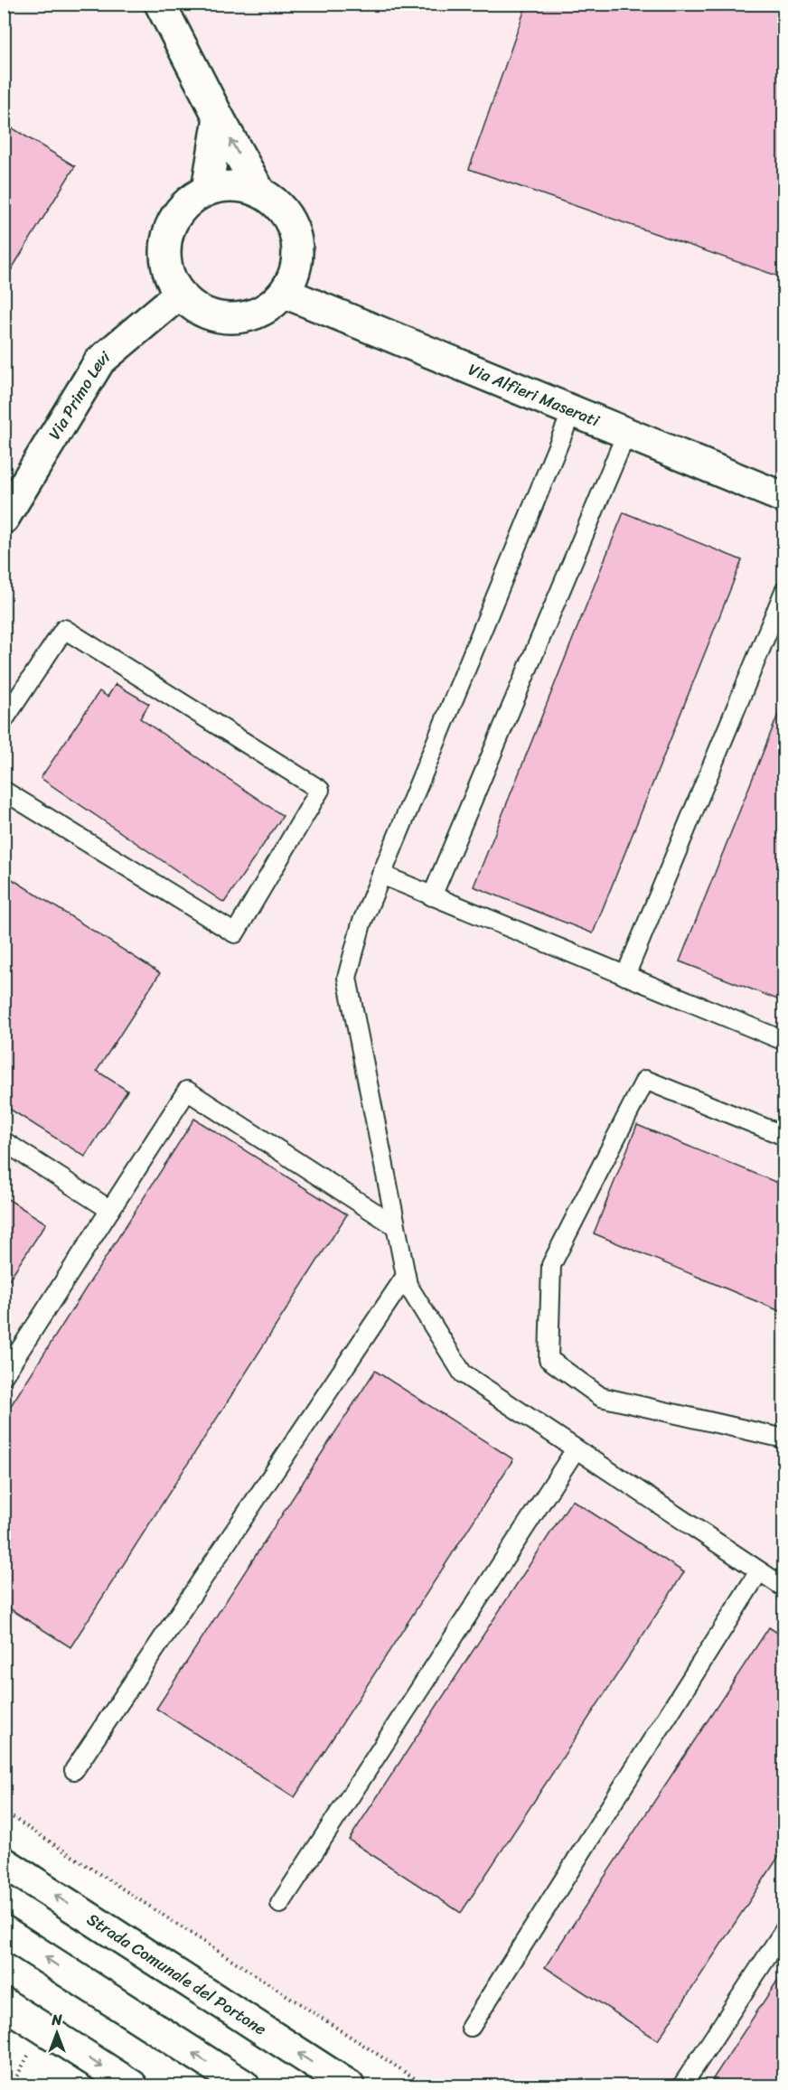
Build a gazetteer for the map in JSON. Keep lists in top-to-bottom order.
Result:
{
  "streets": {
    "street": ["Via Alfieri Maserati", "Via Primo Levi", "Strada Comunale del Portone"]
  },
  "crossings": [
    ["Via Alfieri Maserati", "Via Primo Levi"]
  ],
  "north": "top"
}
